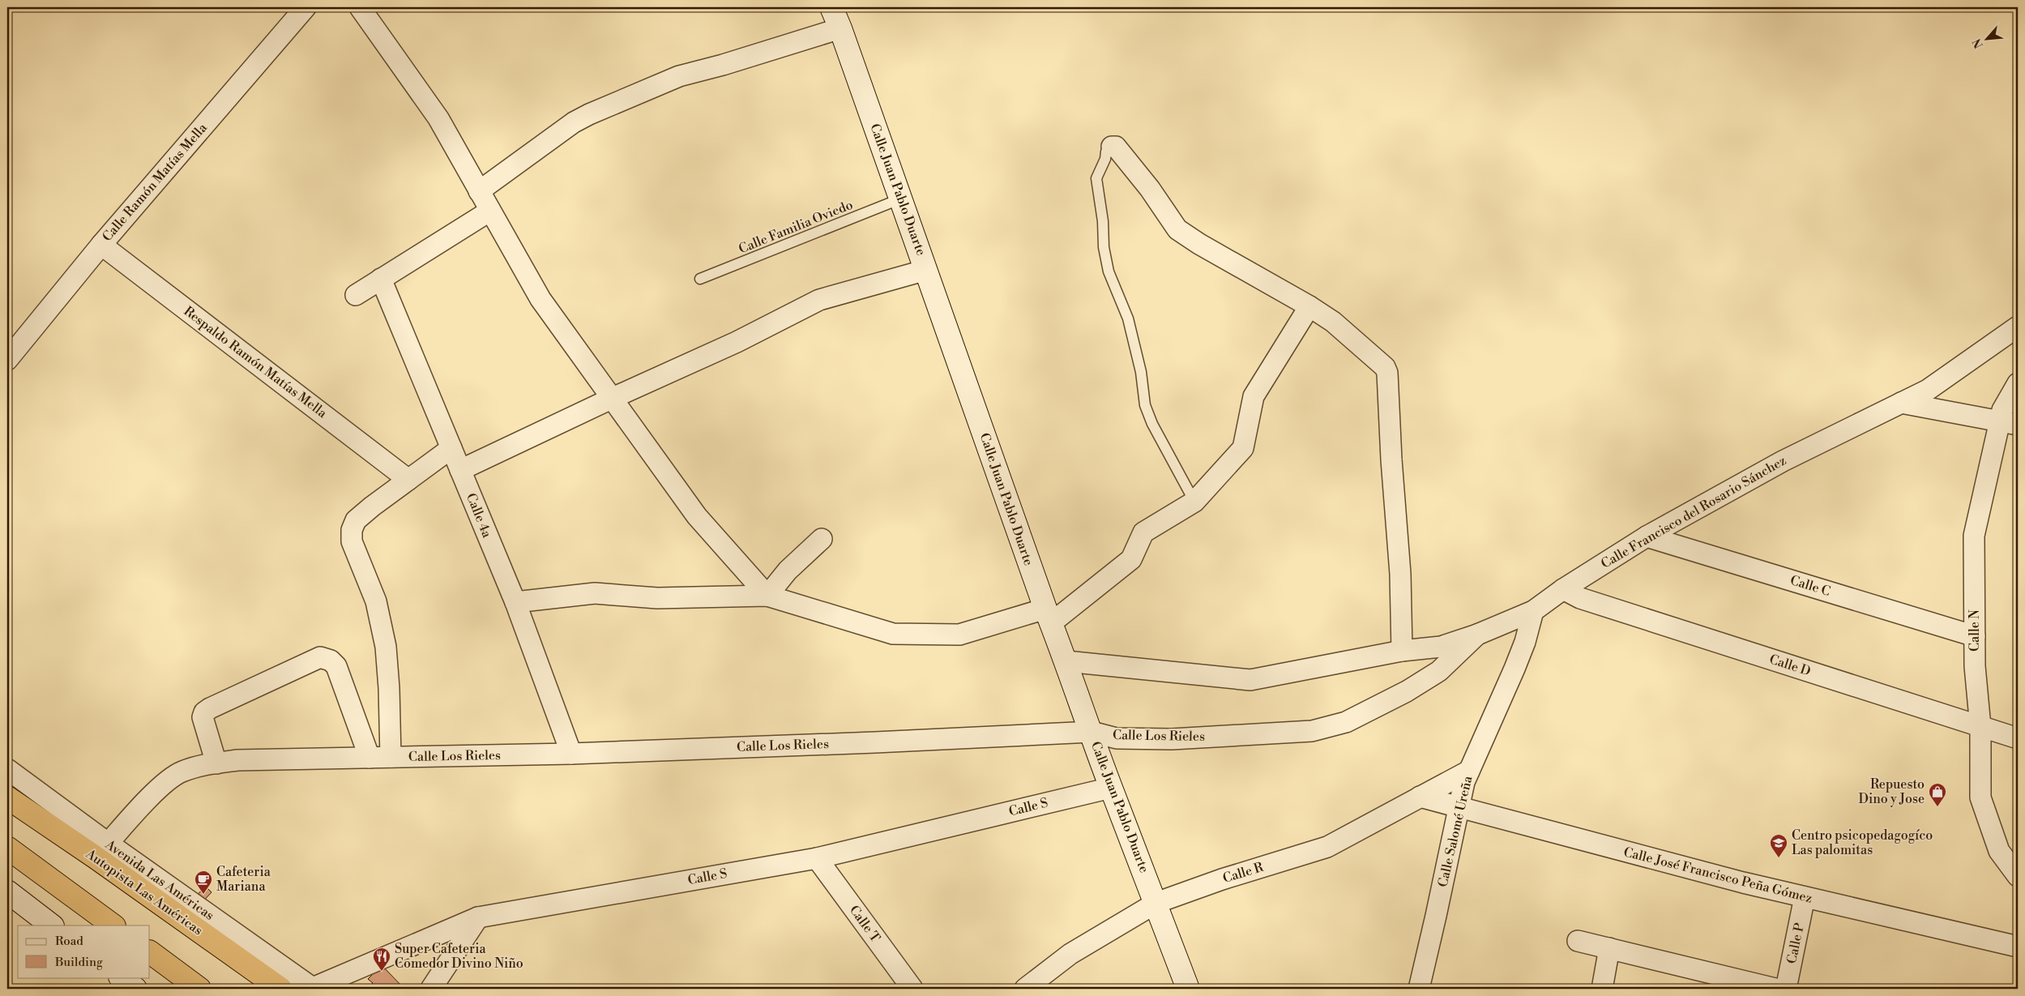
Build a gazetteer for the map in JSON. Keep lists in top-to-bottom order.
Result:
{
  "streets": {
    "highway": ["Autopista Las Américas"],
    "street": [
      "Calle Ramón Matías Mella",
      "Calle Juan Pablo Duarte",
      "Respaldo Ramón Matías Mella",
      "Calle Francisco del Rosario Sánchez",
      "Calle 4a",
      "Calle C",
      "Calle N",
      "Calle D",
      "Calle Los Rieles",
      "Calle S",
      "Calle Salomé Ureña",
      "Calle R",
      "Calle José Francisco Peña Gómez",
      "Avenida Las Américas",
      "Calle T",
      "Calle P"
    ],
    "lane": ["Calle Familia Oviedo"]
  },
  "crossings": [
    ["Calle Ramón Matías Mella", "Respaldo Ramón Matías Mella"],
    ["Calle Juan Pablo Duarte", "Calle Familia Oviedo"],
    ["Calle Juan Pablo Duarte", "Calle Francisco del Rosario Sánchez"],
    ["Calle Juan Pablo Duarte", "Calle Los Rieles"],
    ["Calle Juan Pablo Duarte", "Calle S"],
    ["Calle Juan Pablo Duarte", "Calle R"],
    ["Calle Francisco del Rosario Sánchez", "Calle C"],
    ["Calle Francisco del Rosario Sánchez", "Calle D"],
    ["Calle Francisco del Rosario Sánchez", "Calle Los Rieles"],
    ["Calle Francisco del Rosario Sánchez", "Calle Salomé Ureña"],
    ["Calle 4a", "Calle Los Rieles"],
    ["Calle C", "Calle N"],
    ["Calle N", "Calle D"],
    ["Calle Los Rieles", "Avenida Las Américas"],
    ["Calle Los Rieles", "Autopista Las Américas"],
    ["Calle S", "Avenida Las Américas"],
    ["Calle S", "Calle T"],
    ["Calle Salomé Ureña", "Calle R"],
    ["Calle Salomé Ureña", "Calle José Francisco Peña Gómez"],
    ["Calle R", "Calle José Francisco Peña Gómez"],
    ["Calle José Francisco Peña Gómez", "Calle P"],
    ["Avenida Las Américas", "Autopista Las Américas"]
  ],
  "places": {
    "shop": ["Repuesto Dino y Jose"],
    "school or university": ["Centro psicopedagogíco Las palomitas"],
    "cafe": ["Cafeteria Mariana"],
    "restaurant": ["Super Cafeteria Comedor Divino Niño"]
  },
  "legend": ["Road", "Building"],
  "north": "bottom left"
}
